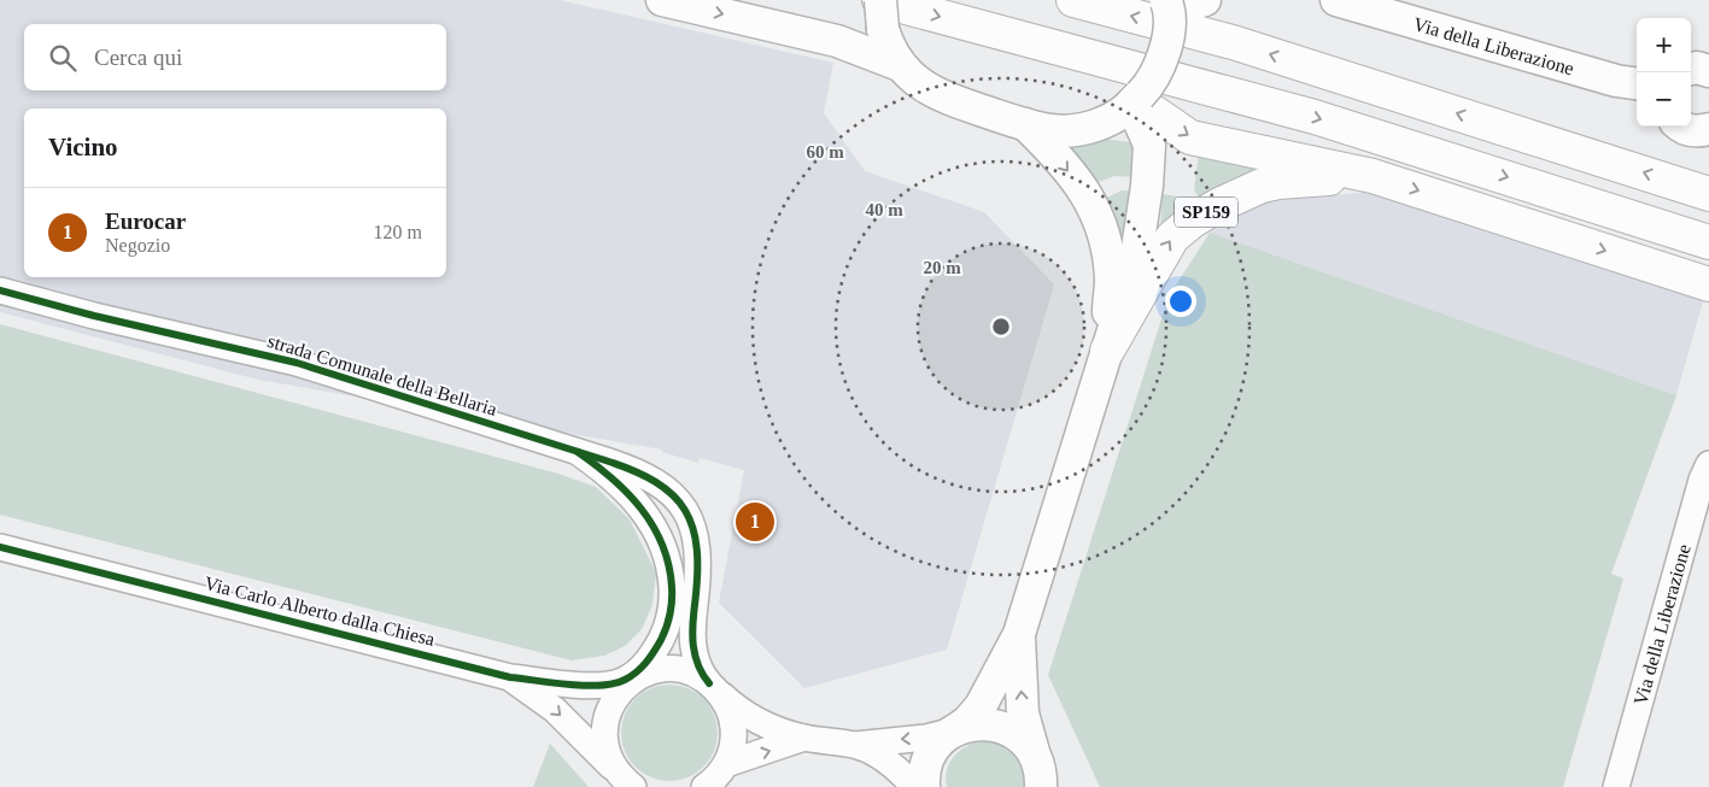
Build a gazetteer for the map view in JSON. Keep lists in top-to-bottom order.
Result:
{
  "streets": {
    "highway": ["SP159"],
    "street": ["Via della Liberazione", "strada Comunale della Bellaria", "Via Carlo Alberto dalla Chiesa"]
  },
  "crossings": [
    ["strada Comunale della Bellaria", "Via Carlo Alberto dalla Chiesa"]
  ],
  "page": {
    "map_buttons": ["+", "−"],
    "search": "Cerca qui",
    "heading": "Vicino",
    "list": [
      {
        "mark": "1",
        "name": "Eurocar",
        "note": "Negozio",
        "value": "120 m"
      }
    ],
    "pins": "1"
  },
  "rings": ["60 m", "40 m", "20 m"]
}
